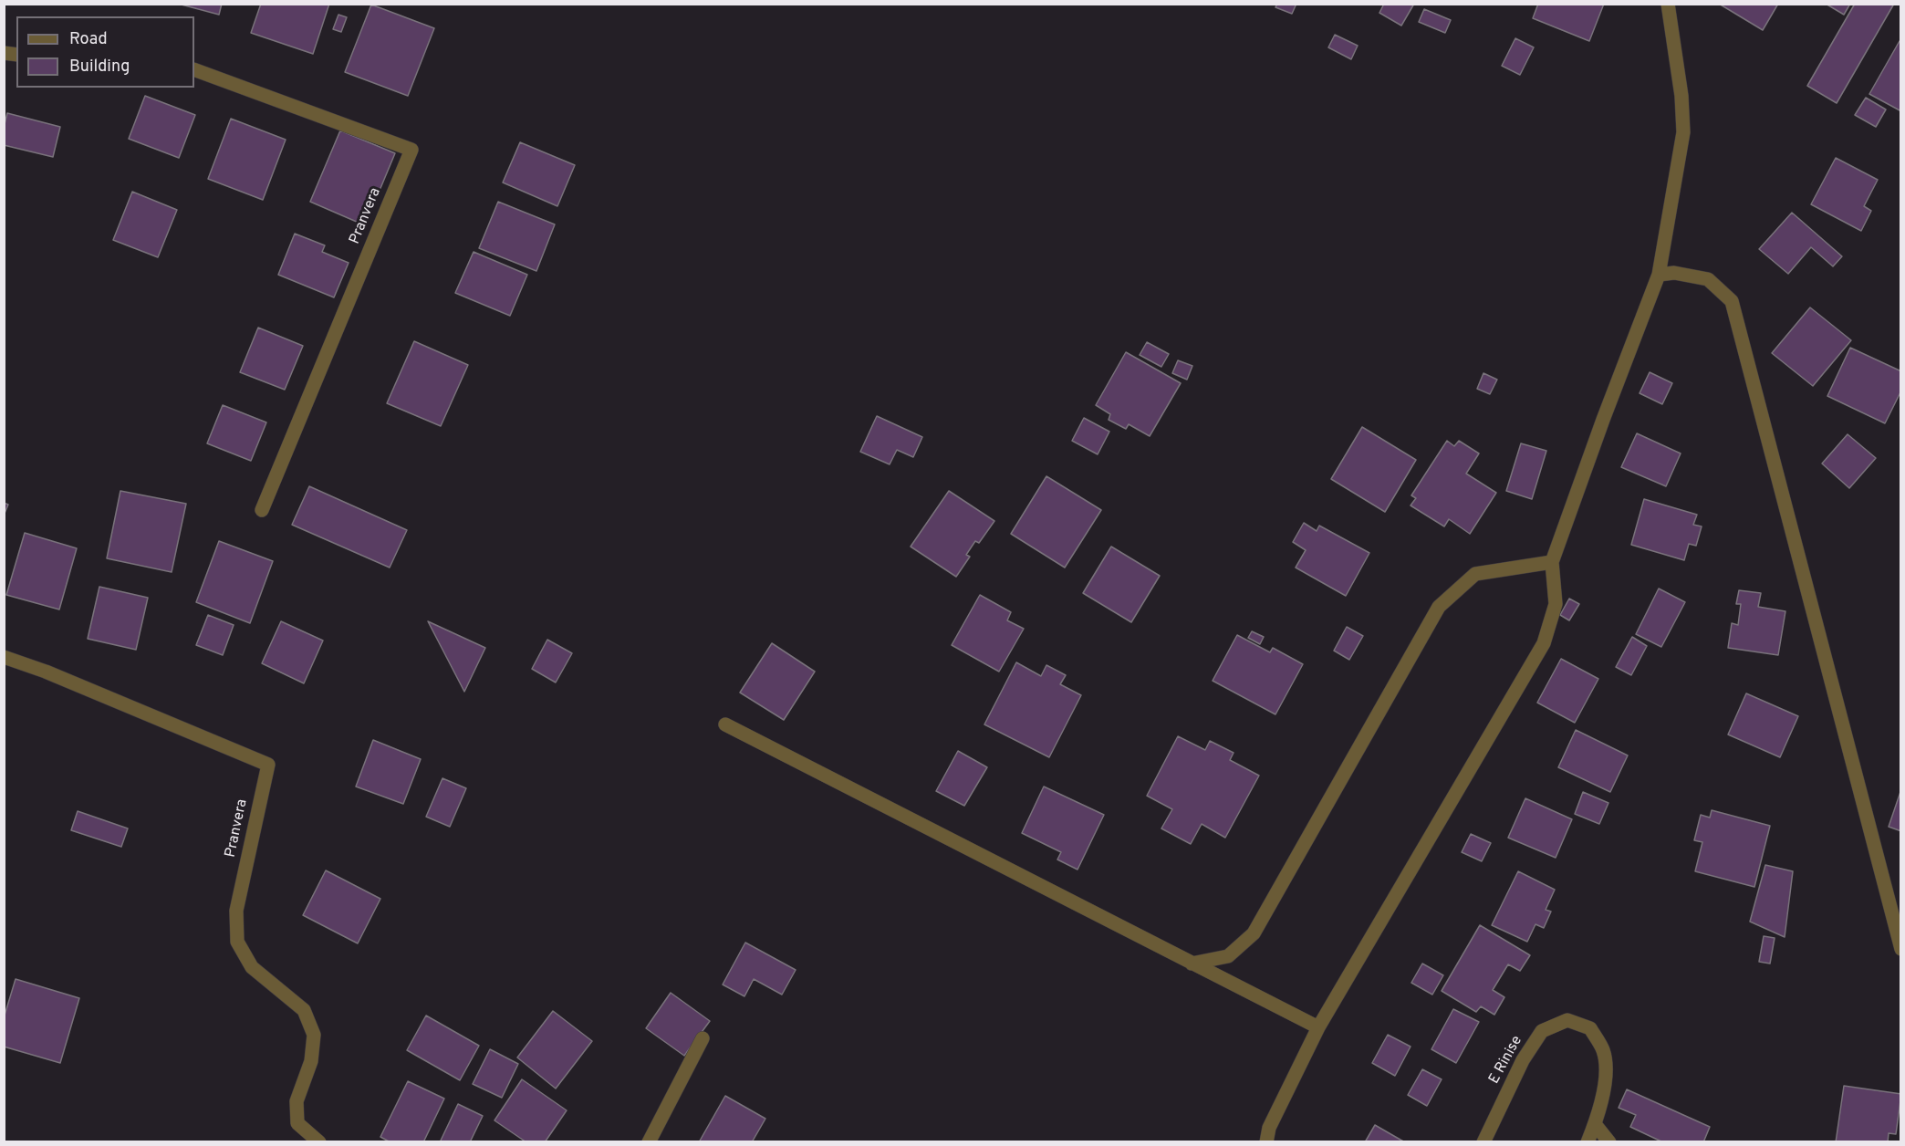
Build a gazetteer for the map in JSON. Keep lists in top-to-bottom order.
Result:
{
  "streets": {
    "street": ["Pranvera", "E Rinise"]
  },
  "legend": ["Road", "Building"]
}
